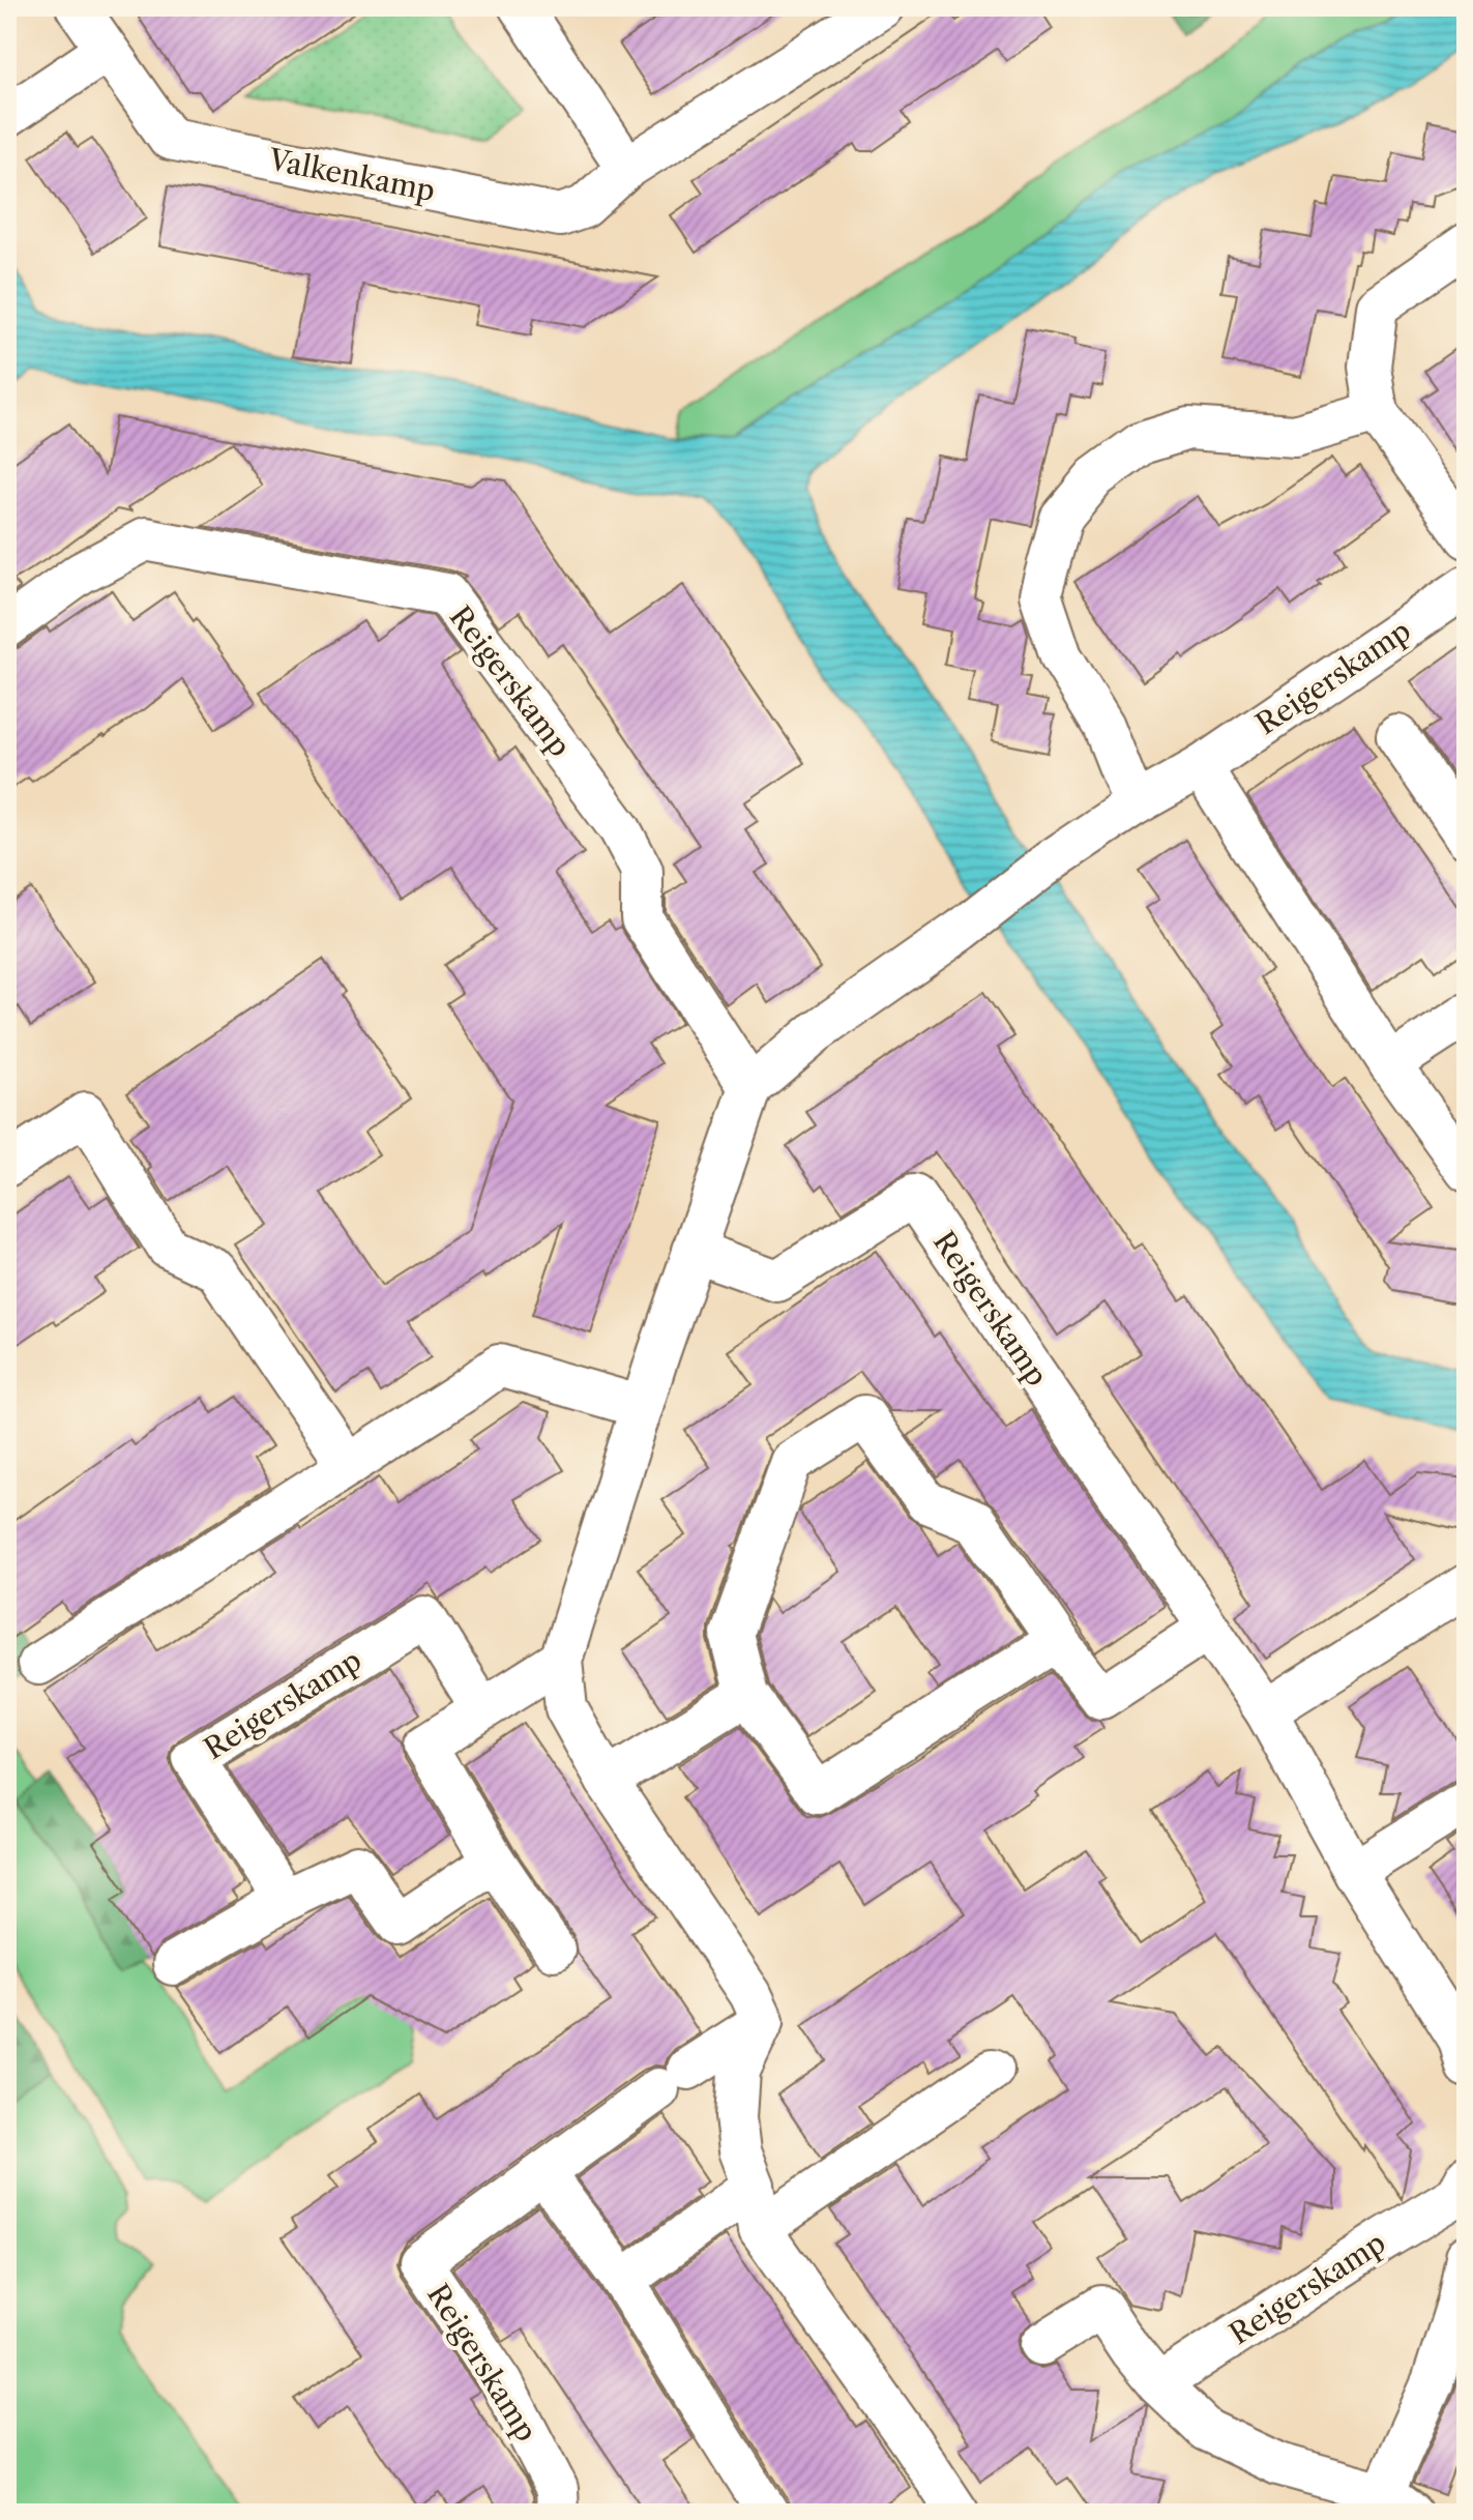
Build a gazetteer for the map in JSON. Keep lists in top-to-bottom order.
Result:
{
  "streets": {
    "street": ["Valkenkamp", "Reigerskamp"]
  }
}
